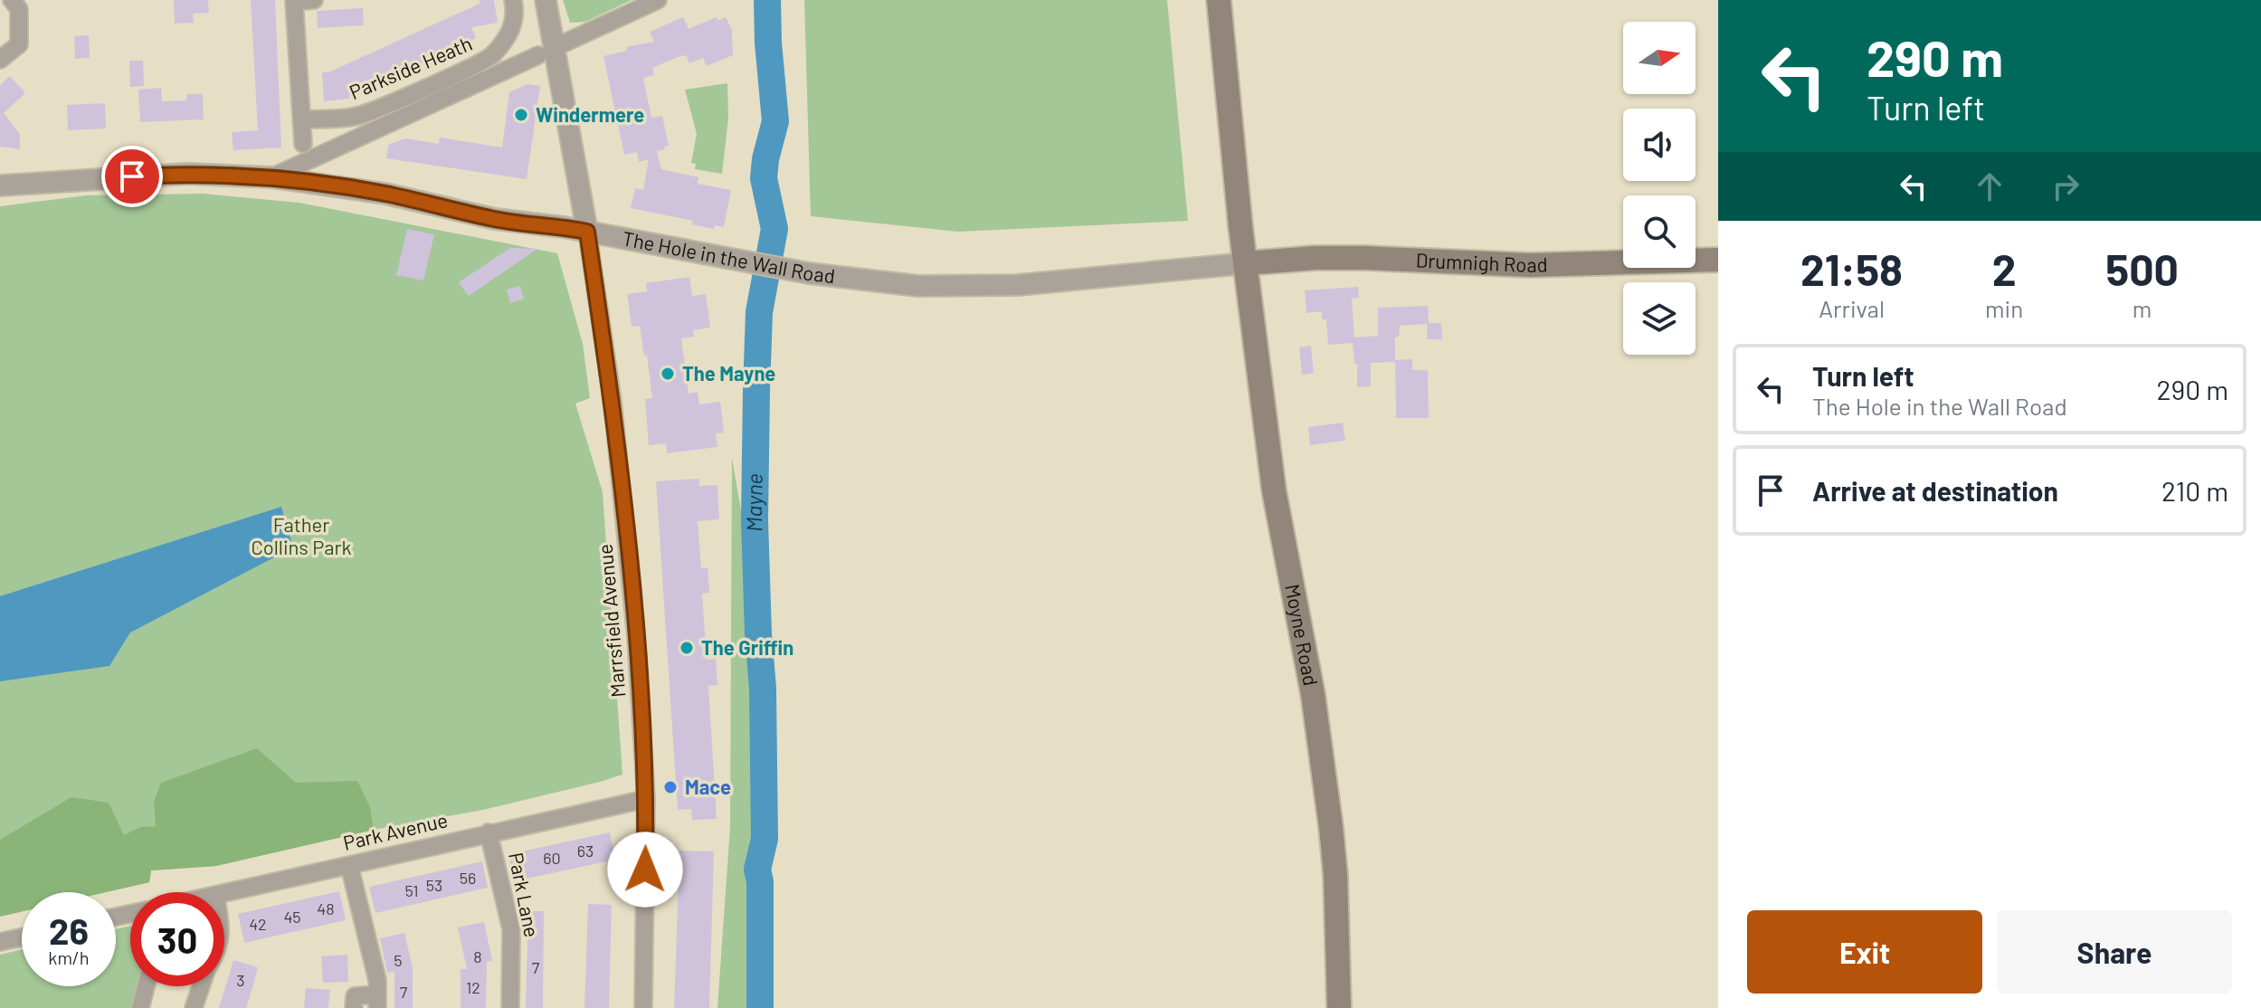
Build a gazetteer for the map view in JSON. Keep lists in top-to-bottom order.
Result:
{
  "streets": {
    "main road": ["Drumnigh Road", "Moyne Road"],
    "street": [
      "Parkside Heath",
      "The Hole in the Wall Road",
      "Marrsfield Avenue",
      "Park Avenue",
      "Park Lane"
    ]
  },
  "crossings": [
    ["The Hole in the Wall Road", "Drumnigh Road"],
    ["The Hole in the Wall Road", "Marrsfield Avenue"],
    ["The Hole in the Wall Road", "Moyne Road"],
    ["Drumnigh Road", "Moyne Road"],
    ["Marrsfield Avenue", "Park Avenue"],
    ["Park Avenue", "Park Lane"]
  ],
  "water": ["Mayne"],
  "parks": ["Father Collins Park"],
  "places": [
    "Windermere",
    "The Mayne",
    "The Griffin",
    "Mace"
  ],
  "house_numbers": [
    "63",
    "60",
    "56",
    "53",
    "51",
    "48",
    "45",
    "42",
    "8",
    "5",
    "7",
    "3",
    "12",
    "7"
  ],
  "north": "right",
  "page": {
    "turn": ["290 m", "Turn left"],
    "eta": [
      "21:58",
      "Arrival",
      "2",
      "min",
      "500",
      "m"
    ],
    "list": [
      {
        "name": "Turn left",
        "note": "The Hole in the Wall Road",
        "value": "290 m"
      },
      {
        "name": "Arrive at destination",
        "value": "210 m"
      }
    ],
    "speed": "26 km/h",
    "limit": "30",
    "buttons": ["Exit", "Share"]
  }
}
